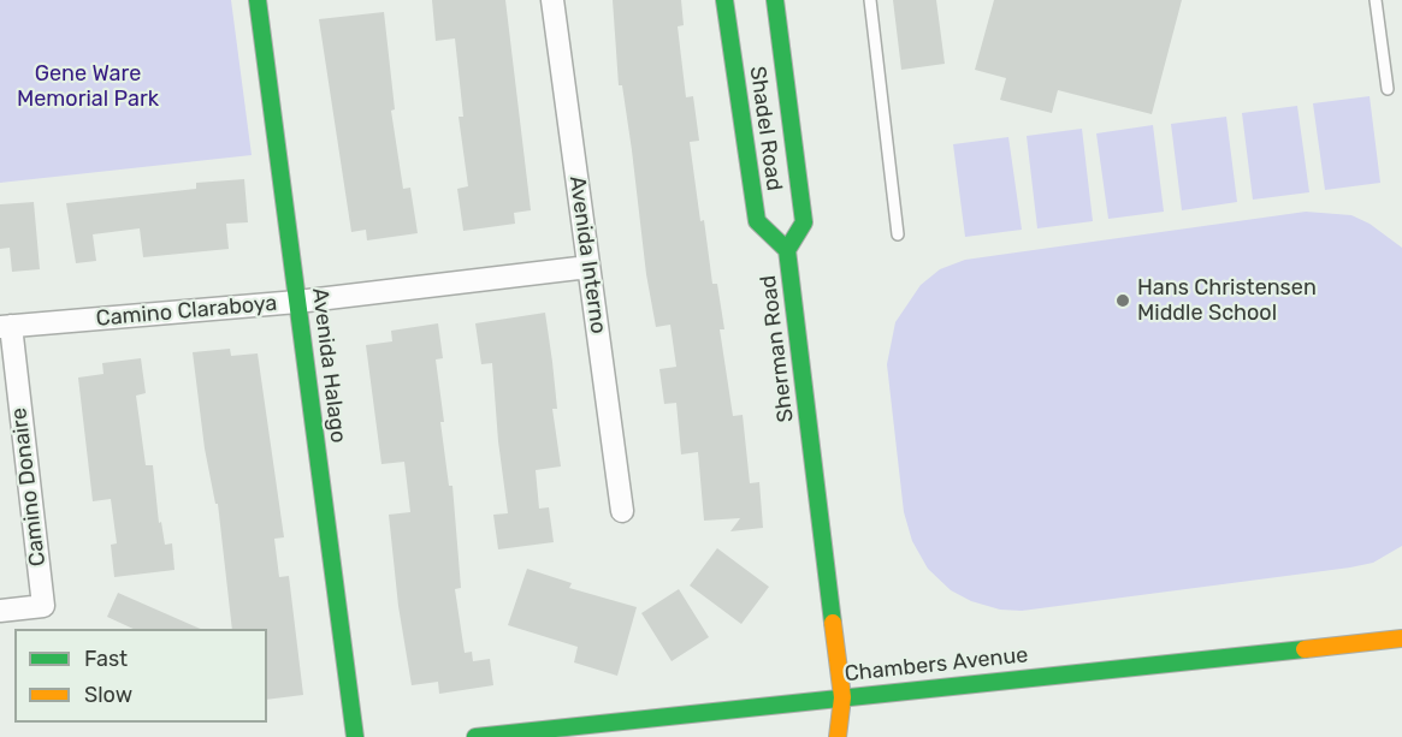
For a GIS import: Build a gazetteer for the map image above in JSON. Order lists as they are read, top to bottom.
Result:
{
  "streets": {
    "street": [
      "Shadel Road",
      "Avenida Interno",
      "Camino Claraboya",
      "Sherman Road",
      "Avenida Halago",
      "Camino Donaire",
      "Chambers Avenue"
    ]
  },
  "crossings": [
    ["Shadel Road", "Sherman Road"],
    ["Avenida Interno", "Camino Claraboya"],
    ["Camino Claraboya", "Avenida Halago"],
    ["Camino Claraboya", "Camino Donaire"],
    ["Sherman Road", "Chambers Avenue"]
  ],
  "parks": ["Gene Ware Memorial Park"],
  "places": ["Hans Christensen Middle School"],
  "legend": ["Fast", "Slow"]
}
